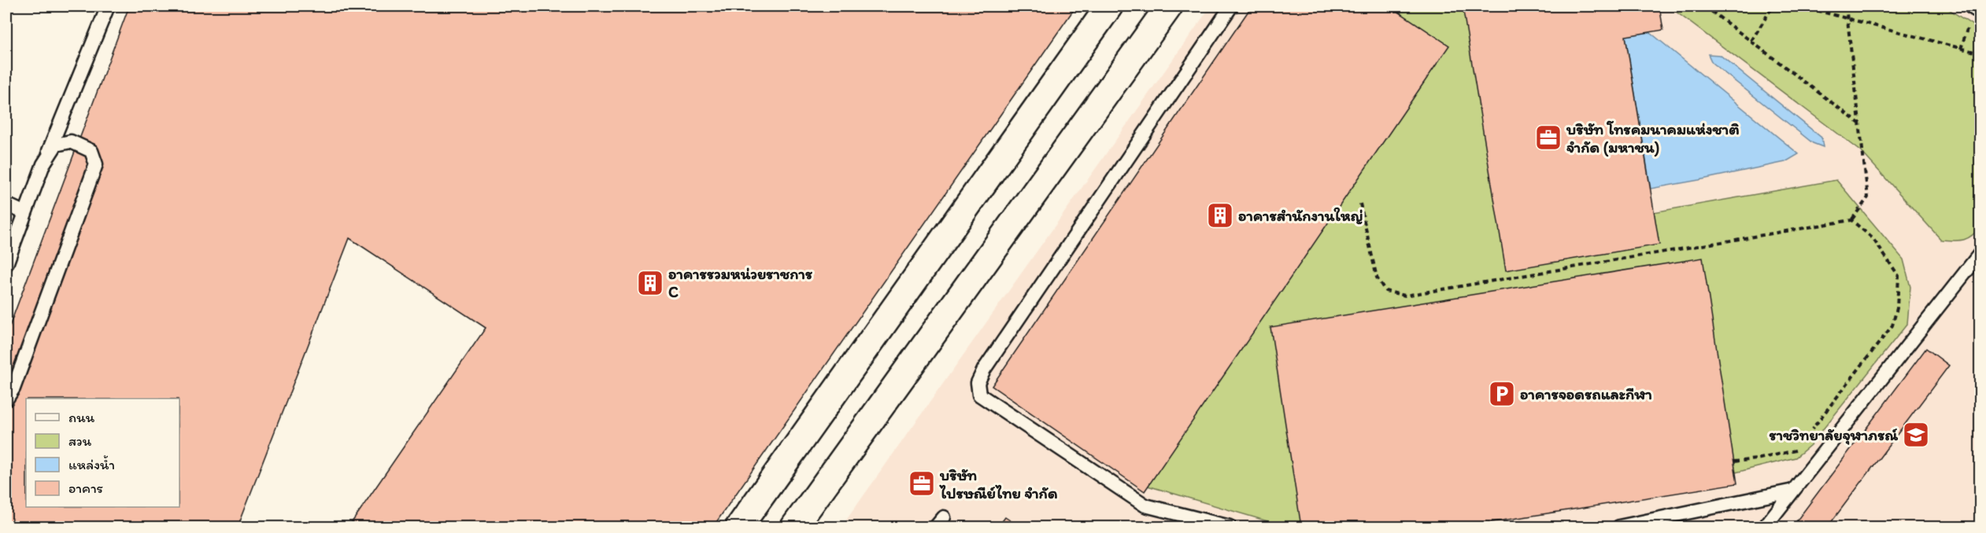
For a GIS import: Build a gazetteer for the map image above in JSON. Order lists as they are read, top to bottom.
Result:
{
  "places": {
    "office": ["บริษัท โทรคมนาคมแห่งชาติ จำกัด (มหาชน)", "บริษัท ไปรษณีย์ไทย จำกัด"],
    "building": ["อาคารสำนักงานใหญ่", "อาคารรวมหน่วยราชการ C"],
    "parking": ["อาคารจอดรถและกีฬา"],
    "school or university": ["ราชวิทยาลัยจุฬาภรณ์"]
  },
  "legend": [
    "ถนน",
    "สวน",
    "แหล่งน้ำ",
    "อาคาร"
  ]
}
